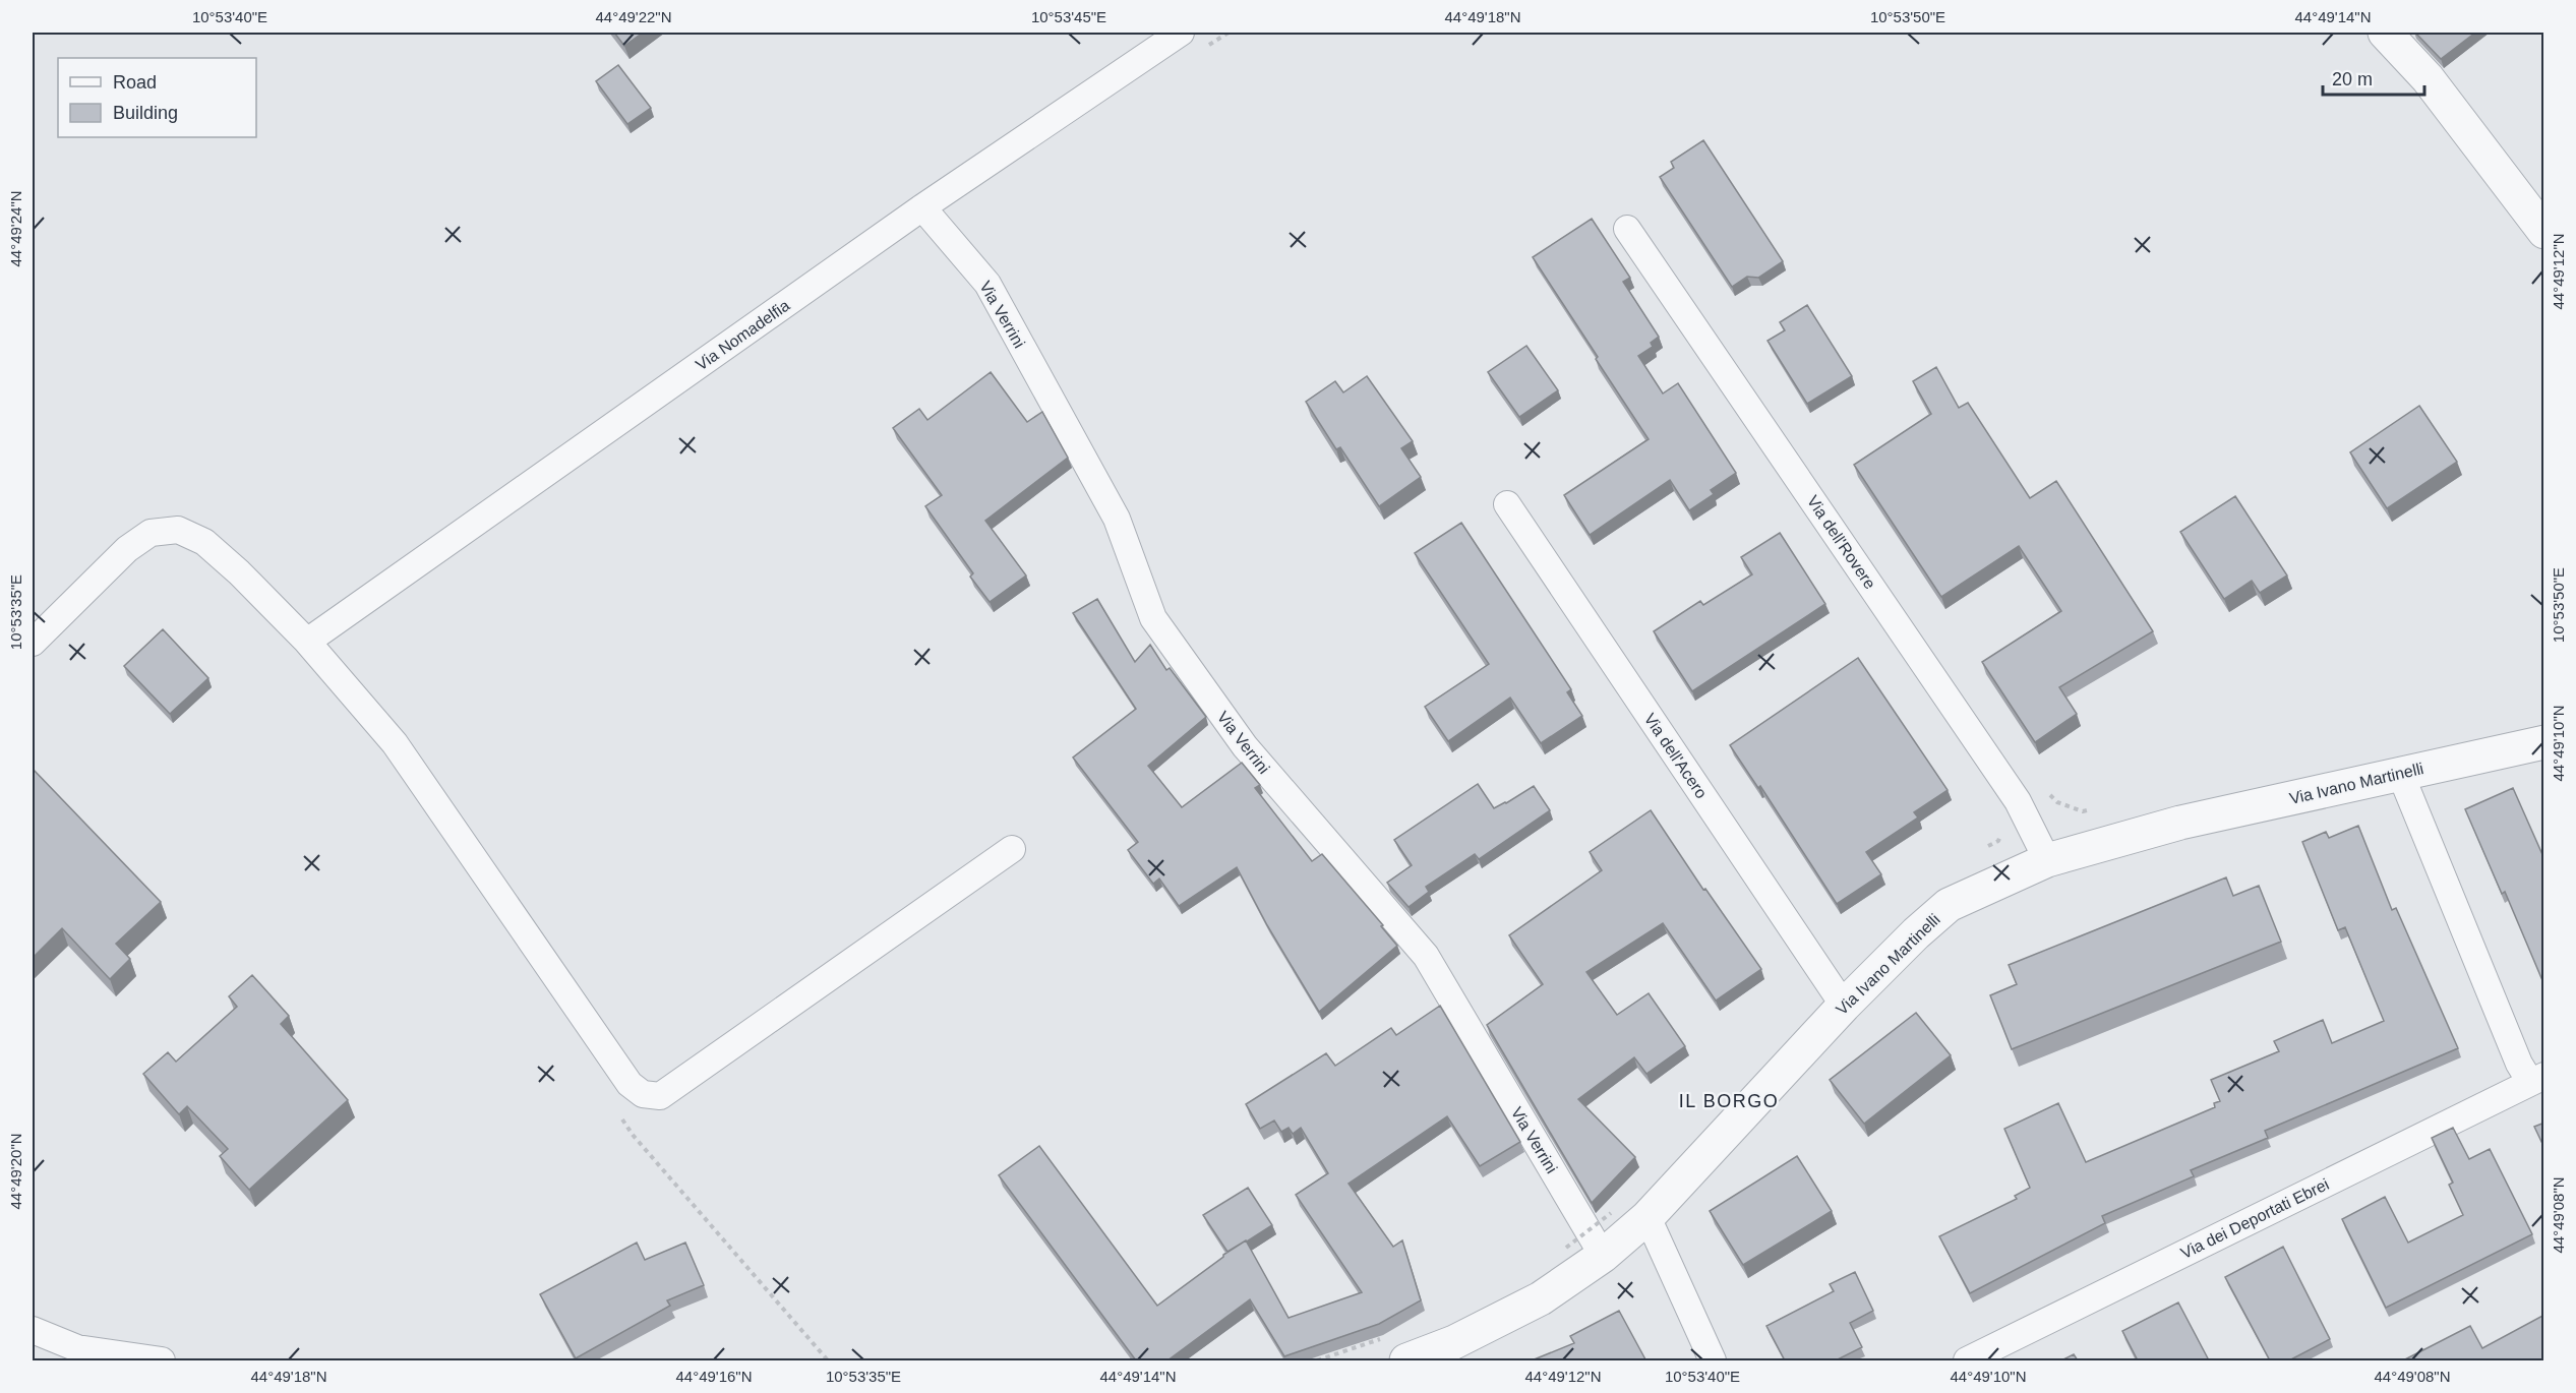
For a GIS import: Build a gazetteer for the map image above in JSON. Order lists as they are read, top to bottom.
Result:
{
  "streets": {
    "street": [
      "Via Verrini",
      "Via Nomadelfia",
      "Via dell'Rovere",
      "Via dell'Acero",
      "Via Ivano Martinelli",
      "Via dei Deportati Ebrei"
    ]
  },
  "crossings": [
    ["Via Verrini", "Via Nomadelfia"],
    ["Via Verrini", "Via Ivano Martinelli"],
    ["Via dell'Rovere", "Via Ivano Martinelli"],
    ["Via dell'Acero", "Via Ivano Martinelli"]
  ],
  "districts": ["IL BORGO"],
  "legend": ["Road", "Building"],
  "scale_bar": "20 m",
  "coordinates": [
    "10°53'40\"E",
    "44°49'22\"N",
    "10°53'45\"E",
    "44°49'18\"N",
    "10°53'50\"E",
    "44°49'14\"N",
    "44°49'24\"N",
    "44°49'12\"N",
    "10°53'35\"E",
    "44°49'10\"N",
    "44°49'20\"N",
    "44°49'08\"N",
    "44°49'16\"N"
  ]
}
